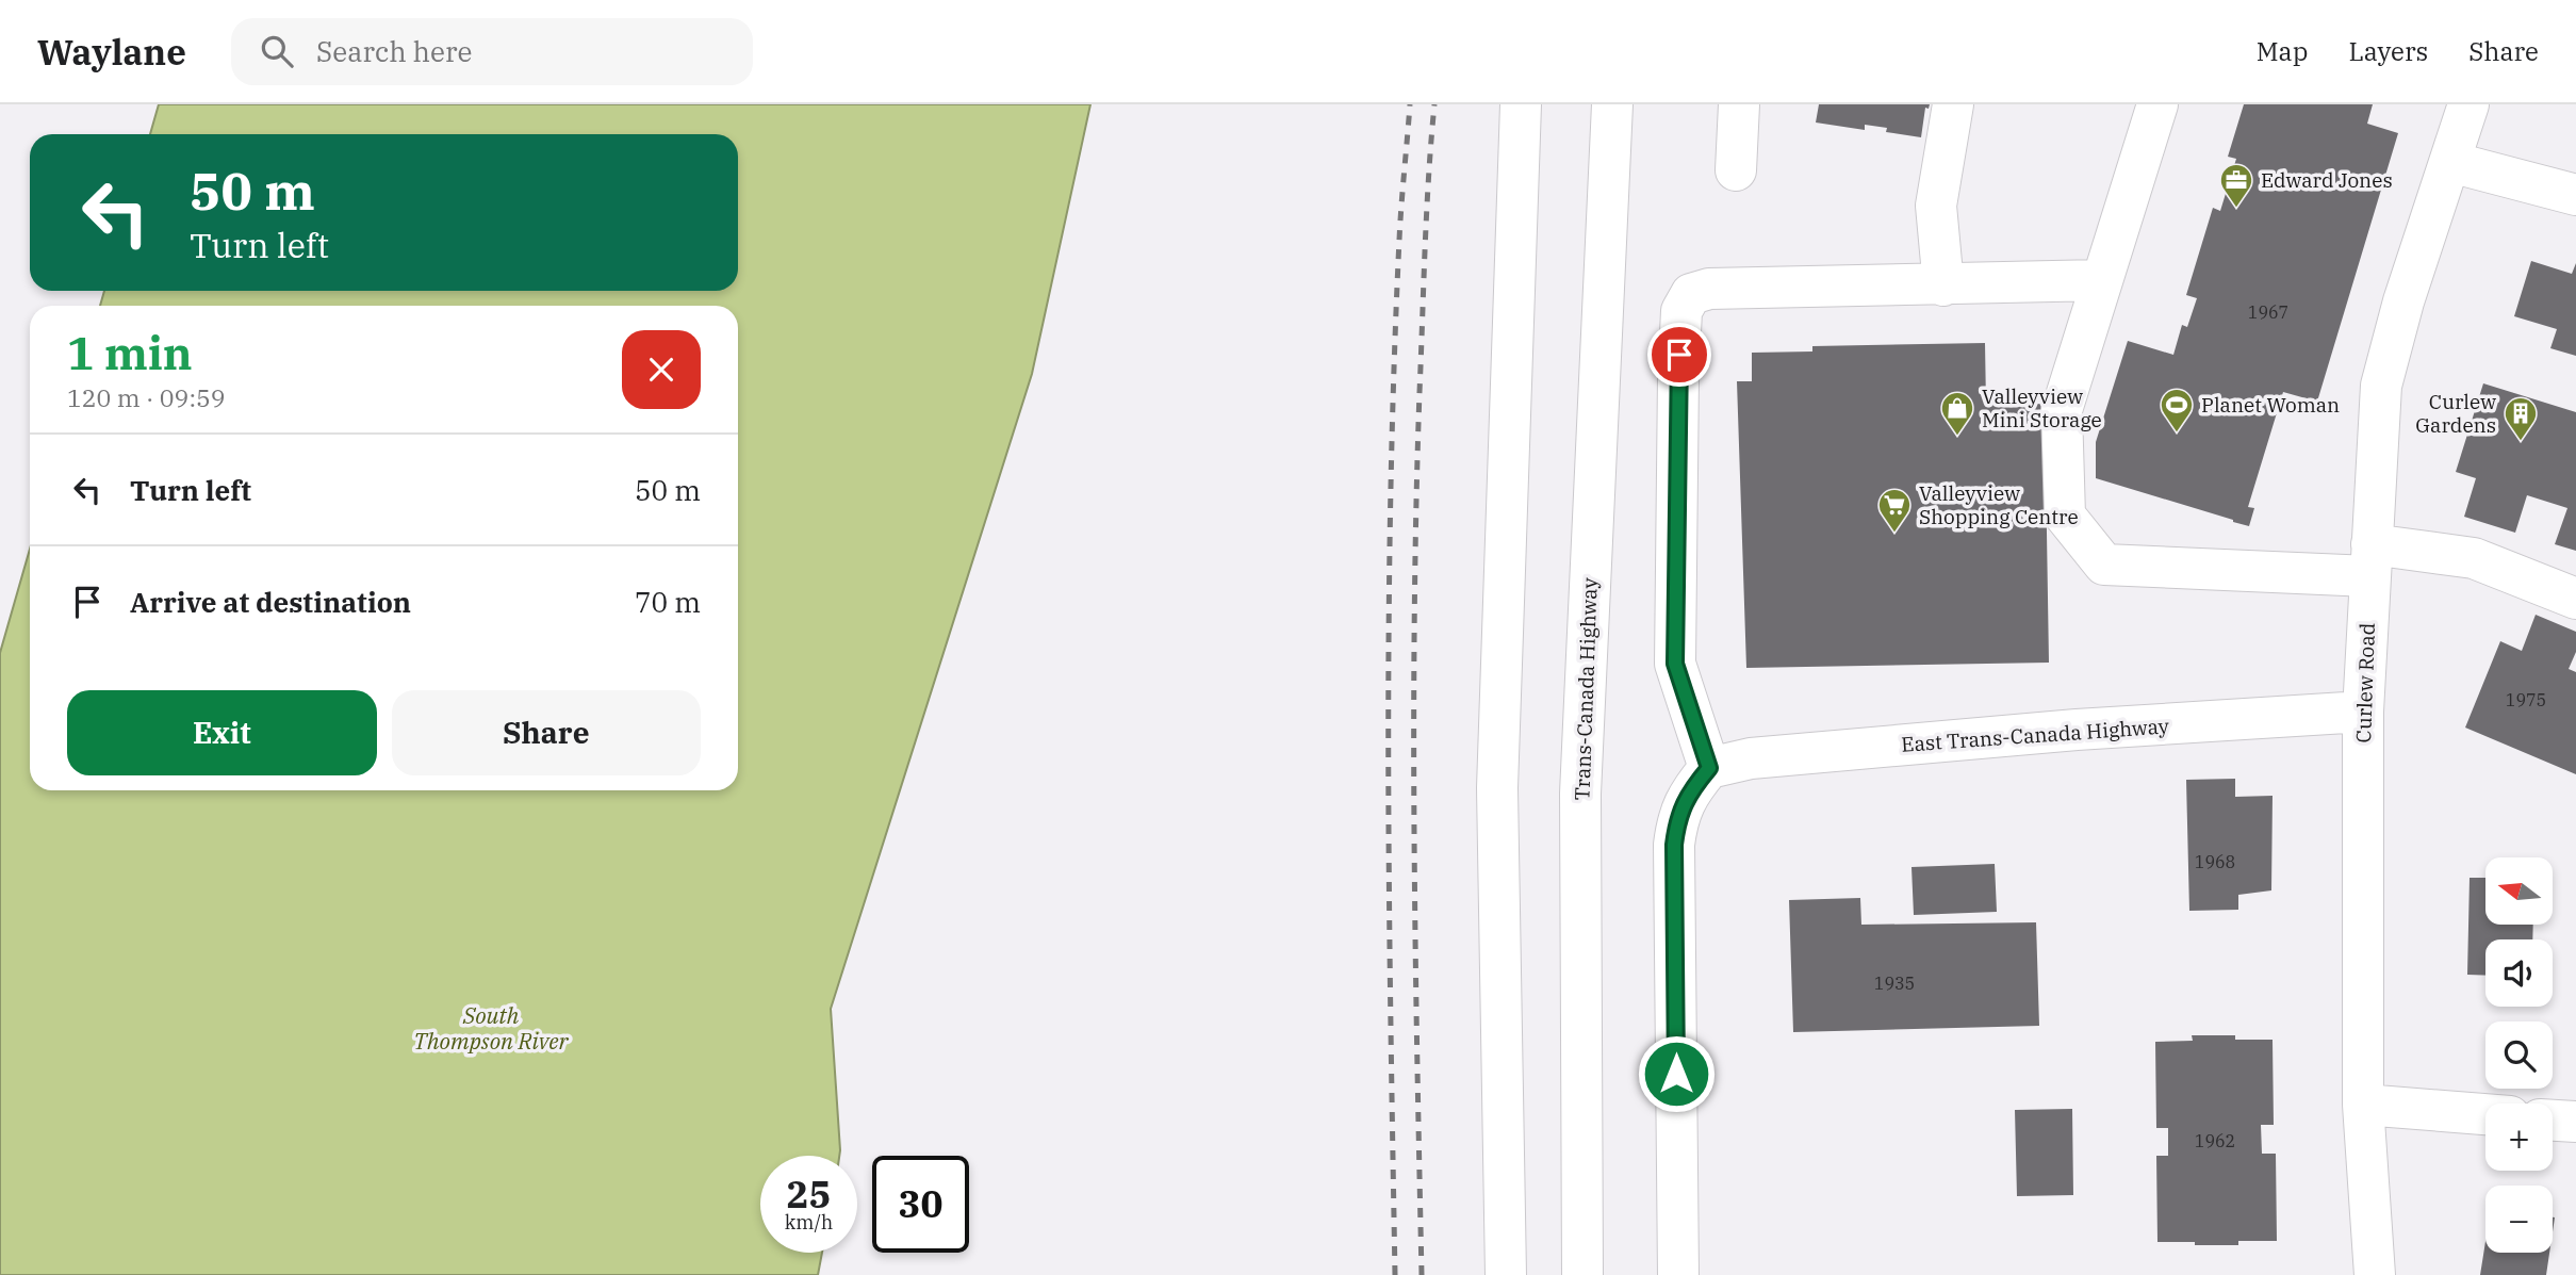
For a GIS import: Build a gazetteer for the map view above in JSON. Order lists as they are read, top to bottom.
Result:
{
  "streets": {
    "main road": ["Curlew Road", "Trans-Canada Highway", "East Trans-Canada Highway"]
  },
  "crossings": [
    ["Curlew Road", "East Trans-Canada Highway"]
  ],
  "water": ["South Thompson River"],
  "places": {
    "office": ["Edward Jones"],
    "sports": ["Planet Woman"],
    "shop": ["Valleyview Mini Storage"],
    "building": ["Curlew Gardens"],
    "supermarket": ["Valleyview Shopping Centre"]
  },
  "house_numbers": [
    "1967",
    "1975",
    "1968",
    "1935",
    "1962"
  ],
  "north": "left",
  "page": {
    "header": "Waylane",
    "search": "Search here",
    "nav": ["Map", "Layers", "Share"],
    "turn": ["50 m", "Turn left"],
    "heading": ["1 min", "120 m · 09:59"],
    "list": [
      {
        "name": "Turn left",
        "value": "50 m"
      },
      {
        "name": "Arrive at destination",
        "value": "70 m"
      }
    ],
    "buttons": ["Exit", "Share"],
    "map_buttons": ["+", "−"],
    "speed": "25 km/h",
    "limit": "30"
  }
}
